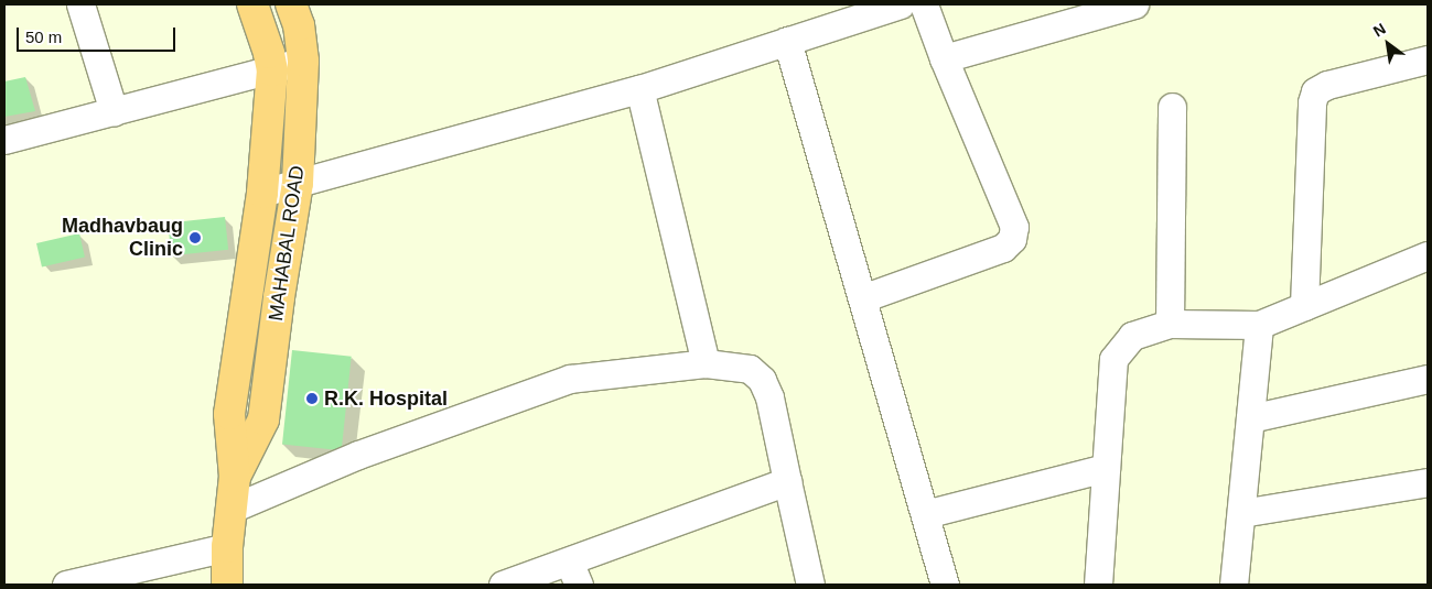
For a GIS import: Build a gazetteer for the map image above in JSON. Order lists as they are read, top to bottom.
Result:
{
  "streets": {
    "main road": ["MAHABAL ROAD"]
  },
  "places": ["Madhavbaug Clinic", "R.K. Hospital"],
  "scale_bar": "50 m",
  "north": "top left"
}
